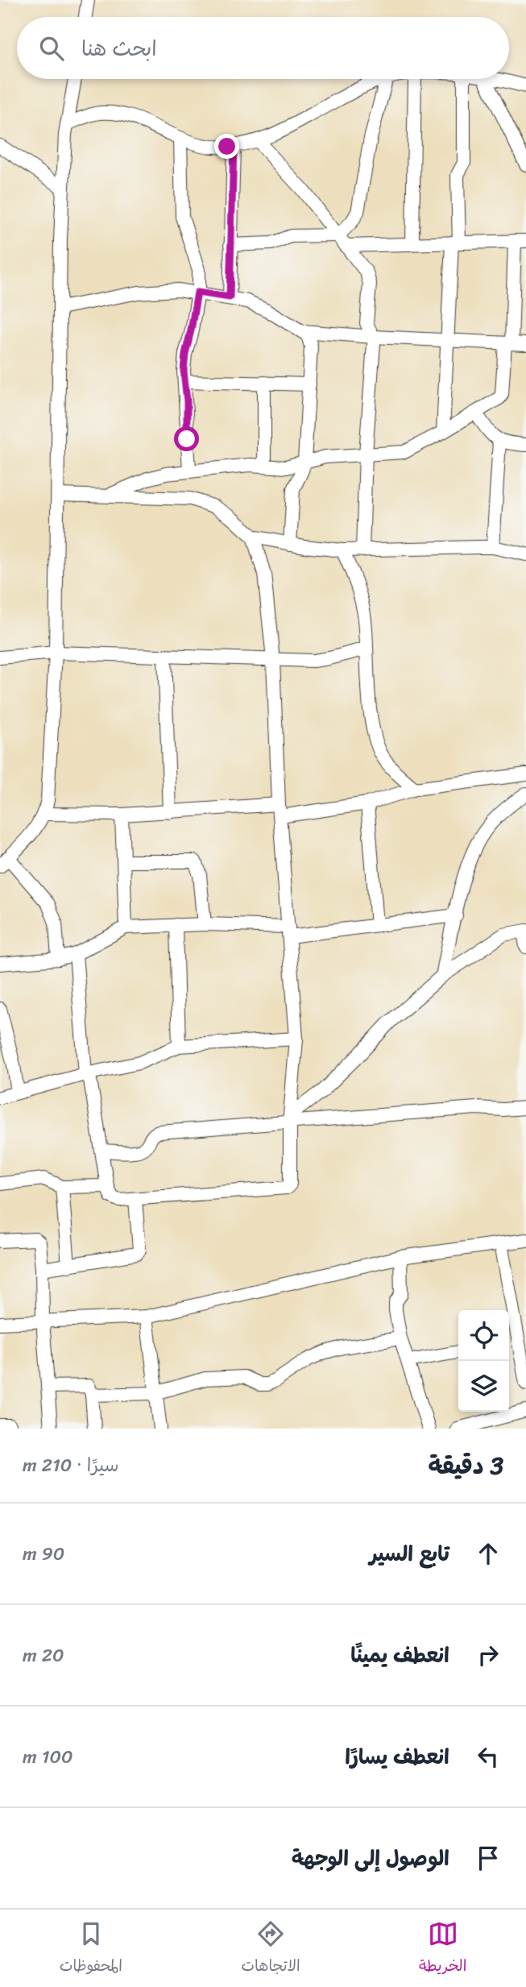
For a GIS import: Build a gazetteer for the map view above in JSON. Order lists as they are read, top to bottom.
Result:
{
  "page": {
    "search": "ابحث هنا",
    "heading": ["3 دقيقة", "سيرًا · 210 m"],
    "list": [
      ["تابع السير", "90 m"],
      ["انعطف يمينًا", "20 m"],
      ["انعطف يسارًا", "100 m"],
      "الوصول إلى الوجهة"
    ],
    "nav": ["الخريطة", "الاتجاهات", "المحفوظات"]
  }
}
